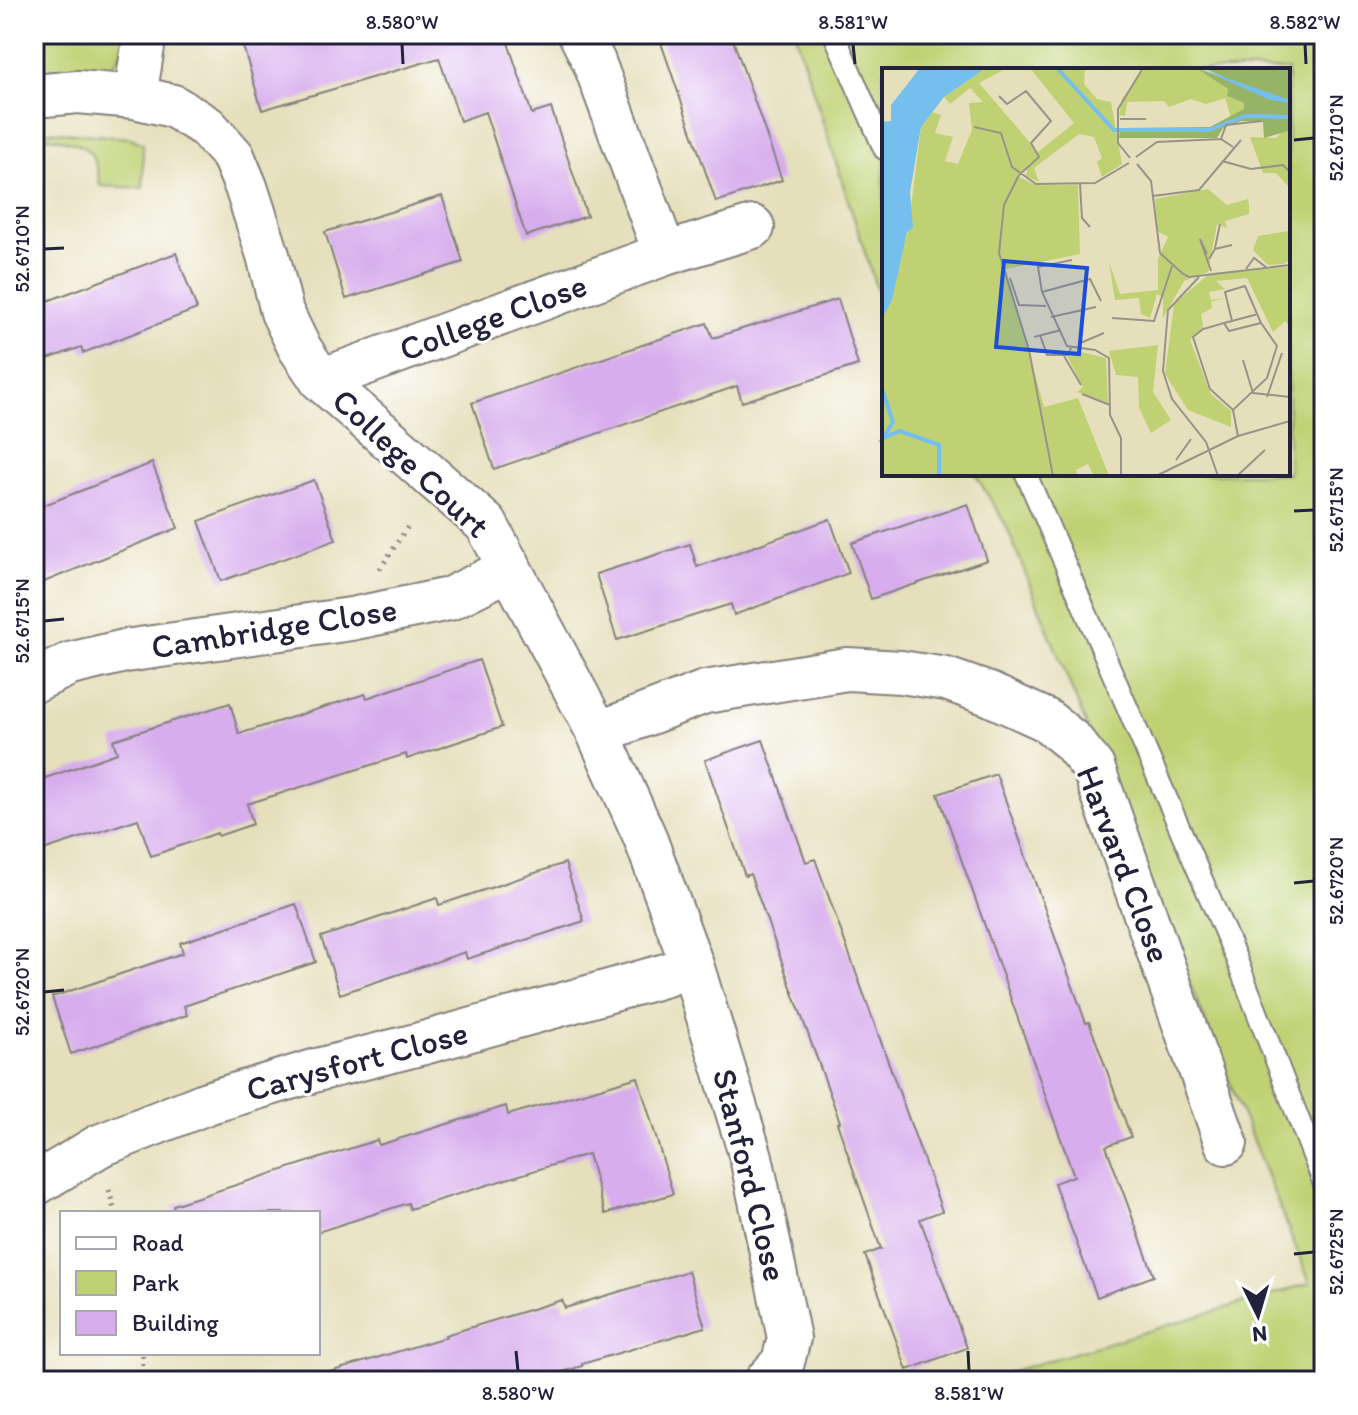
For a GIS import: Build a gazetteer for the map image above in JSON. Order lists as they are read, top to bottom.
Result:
{
  "streets": {
    "street": [
      "College Close",
      "College Court",
      "Cambridge Close",
      "Harvard Close",
      "Carysfort Close",
      "Stanford Close"
    ]
  },
  "crossings": [
    ["College Close", "College Court"],
    ["College Court", "Cambridge Close"],
    ["College Court", "Harvard Close"],
    ["College Court", "Carysfort Close"],
    ["College Court", "Stanford Close"],
    ["Carysfort Close", "Stanford Close"]
  ],
  "legend": ["Road", "Park", "Building"],
  "north": "bottom",
  "coordinates": [
    "8.580°W",
    "8.581°W",
    "8.582°W",
    "52.6710°N",
    "52.6715°N",
    "52.6720°N",
    "52.6725°N"
  ]
}
